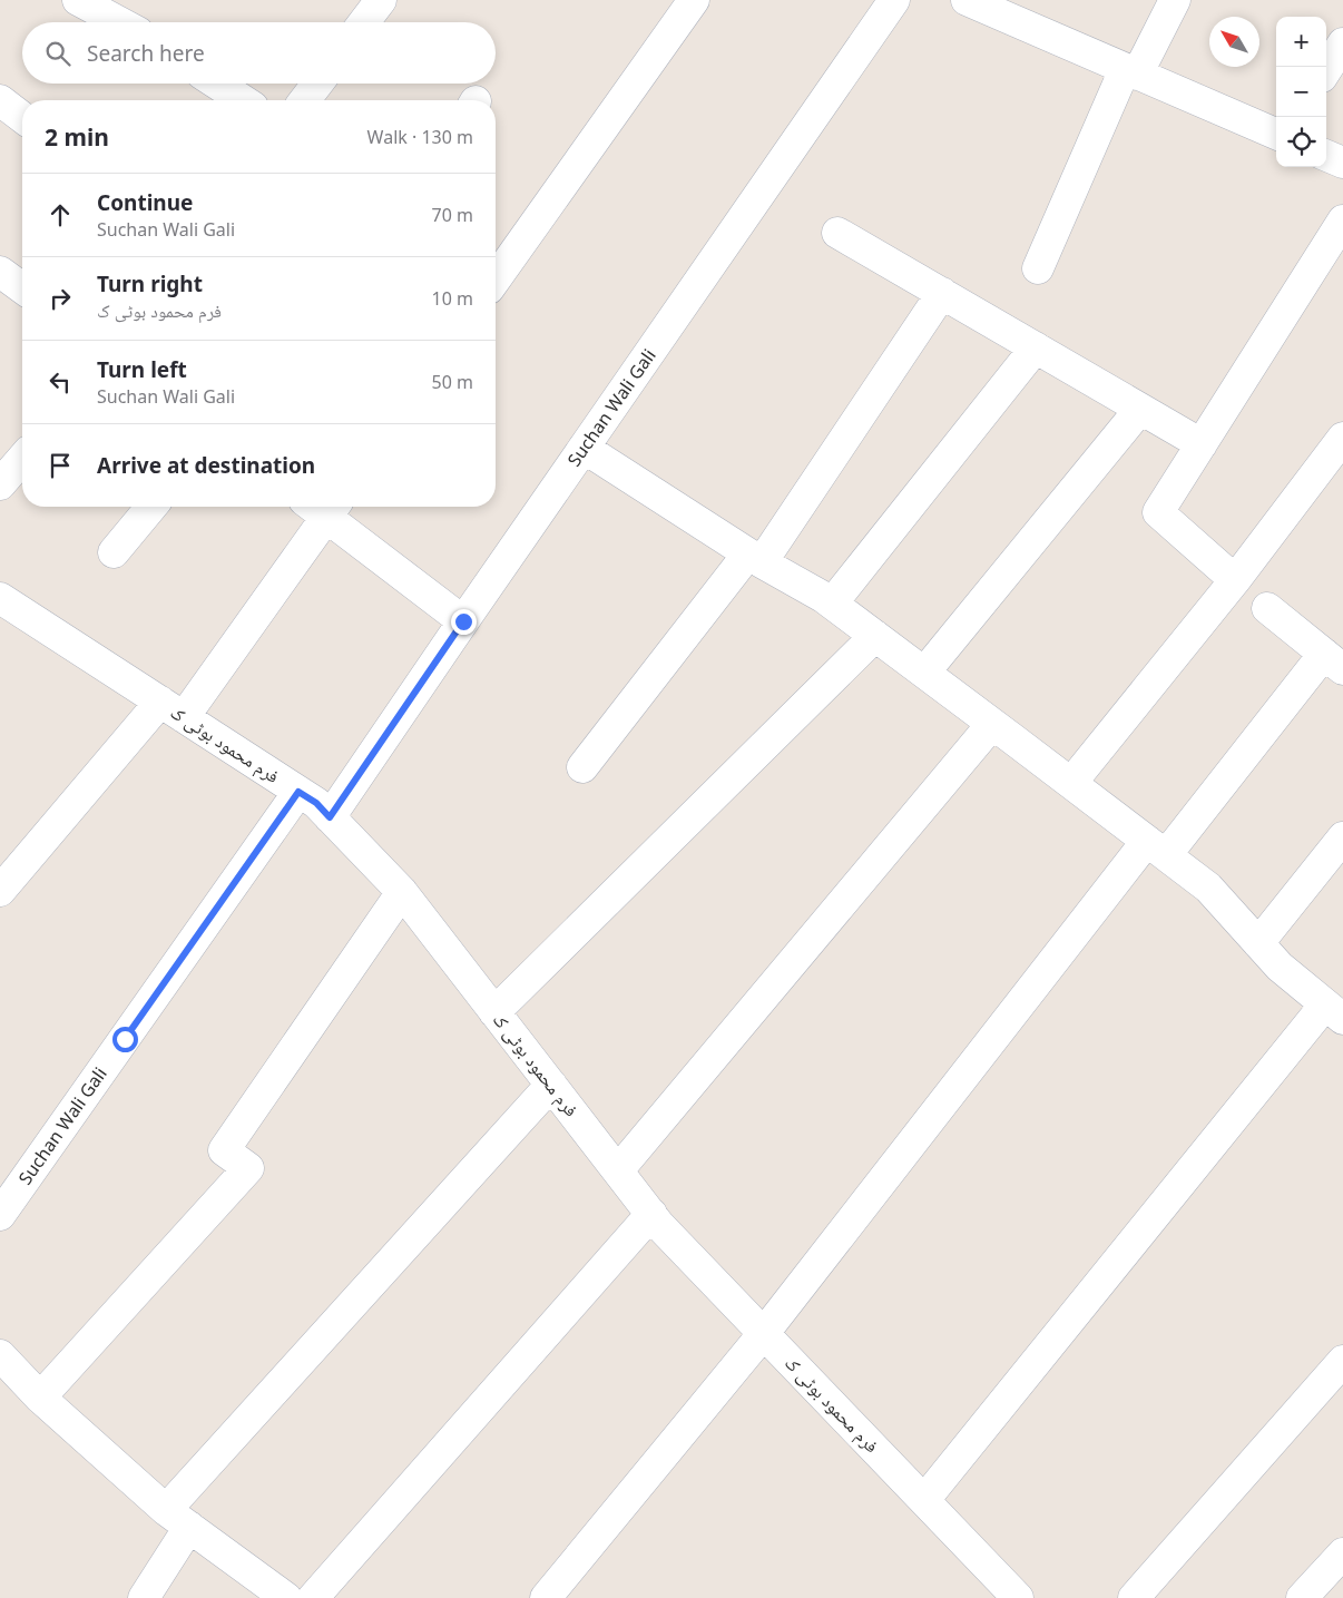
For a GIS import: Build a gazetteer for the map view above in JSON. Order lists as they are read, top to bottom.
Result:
{
  "streets": {
    "street": ["Suchan Wali Gali", "فرم محمود بوٹی ک"]
  },
  "crossings": [
    ["Suchan Wali Gali", "فرم محمود بوٹی ک"]
  ],
  "north": "top left",
  "page": {
    "map_buttons": ["+", "−"],
    "search": "Search here",
    "heading": ["2 min", "Walk · 130 m"],
    "list": [
      ["Continue", "Suchan Wali Gali", "70 m"],
      ["Turn right", "فرم محمود بوٹی ک", "10 m"],
      ["Turn left", "Suchan Wali Gali", "50 m"],
      "Arrive at destination"
    ]
  }
}
